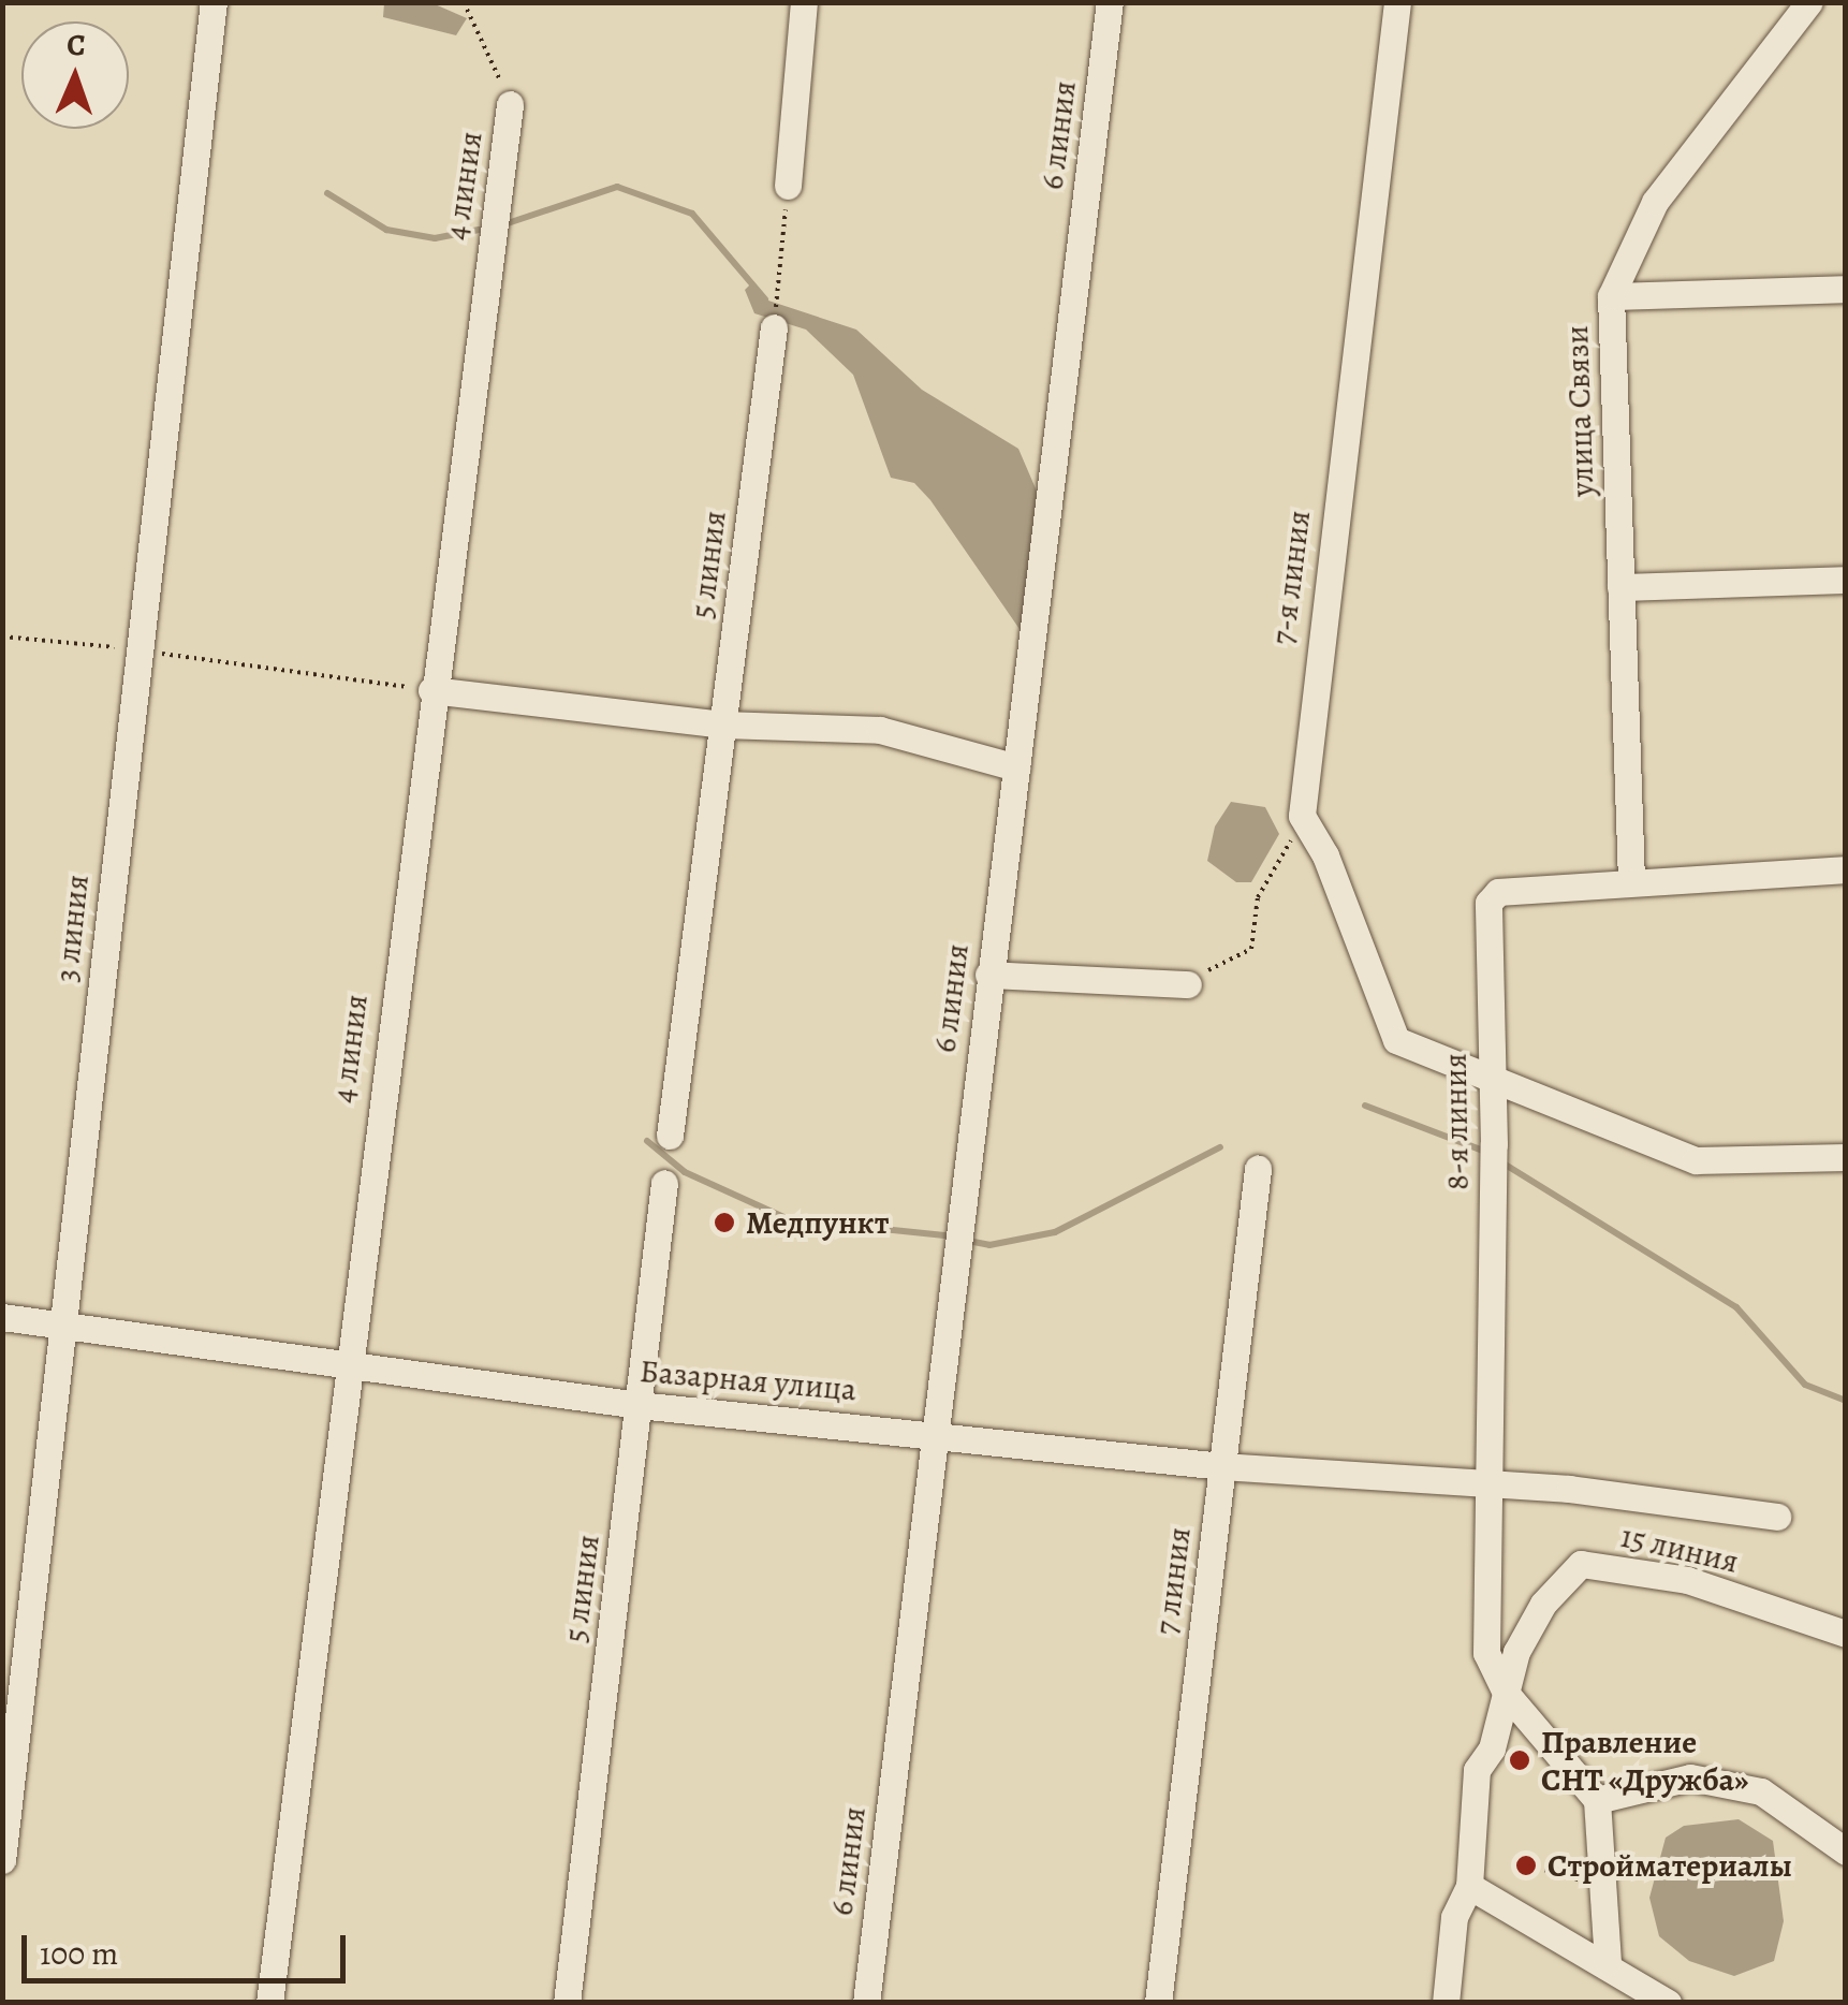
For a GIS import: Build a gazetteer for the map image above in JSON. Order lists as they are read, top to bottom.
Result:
{
  "streets": {
    "street": [
      "6 линия",
      "4 линия",
      "улица Связи",
      "5 линия",
      "7-я линия",
      "3 линия",
      "8-я линия",
      "Базарная улица",
      "15 линия",
      "7 линия"
    ]
  },
  "crossings": [
    ["6 линия", "Базарная улица"],
    ["4 линия", "Базарная улица"],
    ["улица Связи", "8-я линия"],
    ["5 линия", "Базарная улица"],
    ["3 линия", "Базарная улица"],
    ["8-я линия", "Базарная улица"],
    ["8-я линия", "15 линия"],
    ["Базарная улица", "7 линия"]
  ],
  "places": ["Медпункт", "Правление СНТ «Дружба»", "Стройматериалы"],
  "scale_bar": "100 m",
  "north": "top"
}
